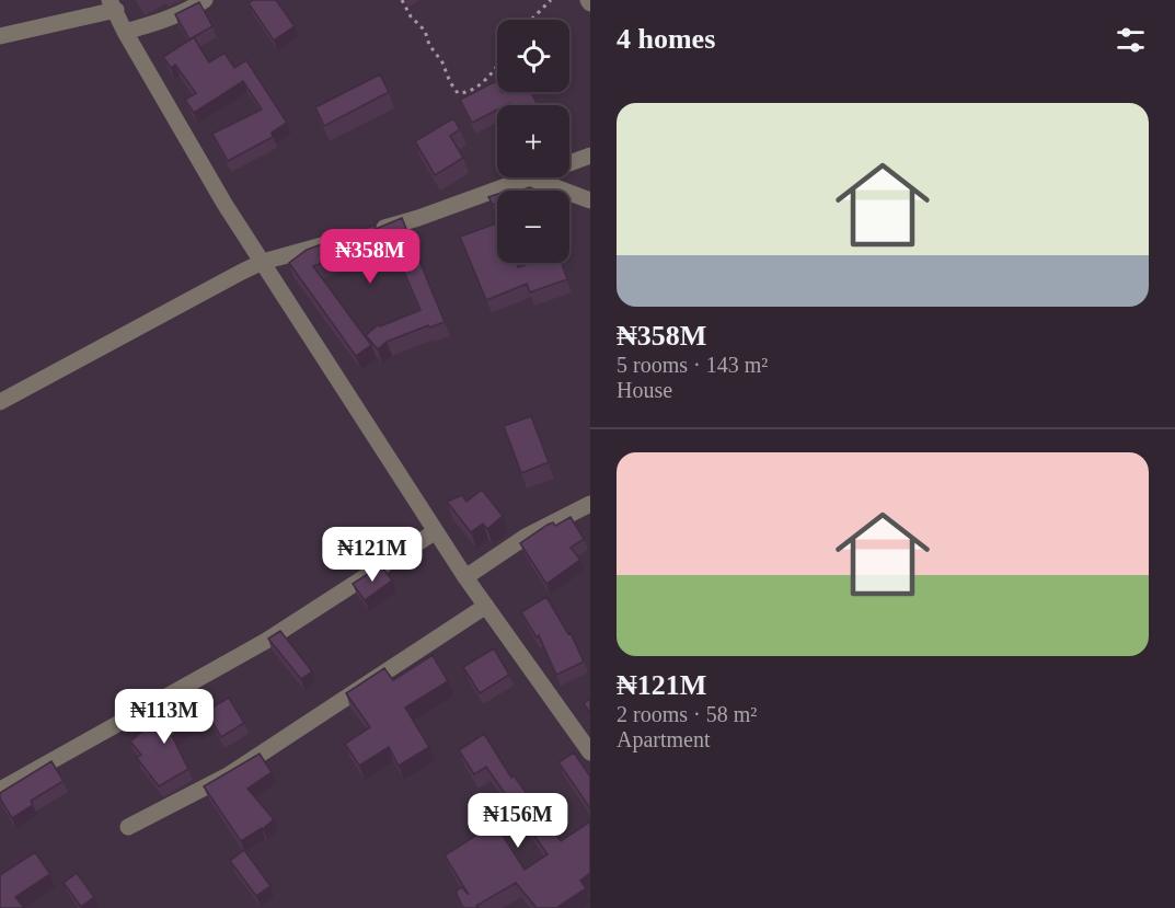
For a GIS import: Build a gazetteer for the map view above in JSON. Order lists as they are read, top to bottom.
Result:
{
  "page": {
    "heading": "4 homes",
    "map_buttons": ["+", "−"],
    "list": [
      {
        "name": "₦358M",
        "note": "5 rooms · 143 m² · House"
      },
      {
        "name": "₦121M",
        "note": "2 rooms · 58 m² · Apartment"
      }
    ],
    "price": [
      "₦358M",
      "₦121M",
      "₦113M",
      "₦156M"
    ]
  }
}
